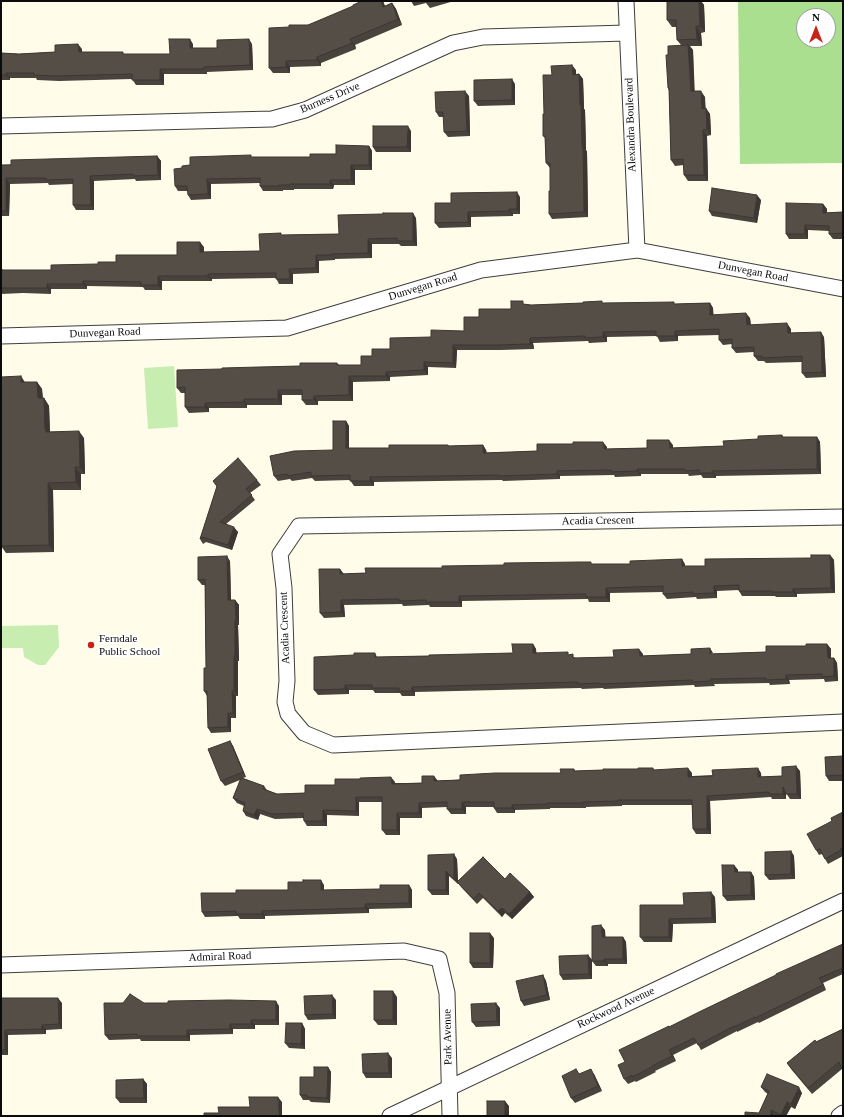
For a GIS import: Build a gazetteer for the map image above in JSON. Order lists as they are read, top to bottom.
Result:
{
  "streets": {
    "street": [
      "Burness Drive",
      "Alexandra Boulevard",
      "Dunvegan Road",
      "Acadia Crescent",
      "Admiral Road",
      "Rockwood Avenue",
      "Park Avenue"
    ]
  },
  "crossings": [
    ["Burness Drive", "Alexandra Boulevard"],
    ["Alexandra Boulevard", "Dunvegan Road"],
    ["Admiral Road", "Park Avenue"],
    ["Rockwood Avenue", "Park Avenue"]
  ],
  "places": ["Ferndale Public School"],
  "north": "top"
}
